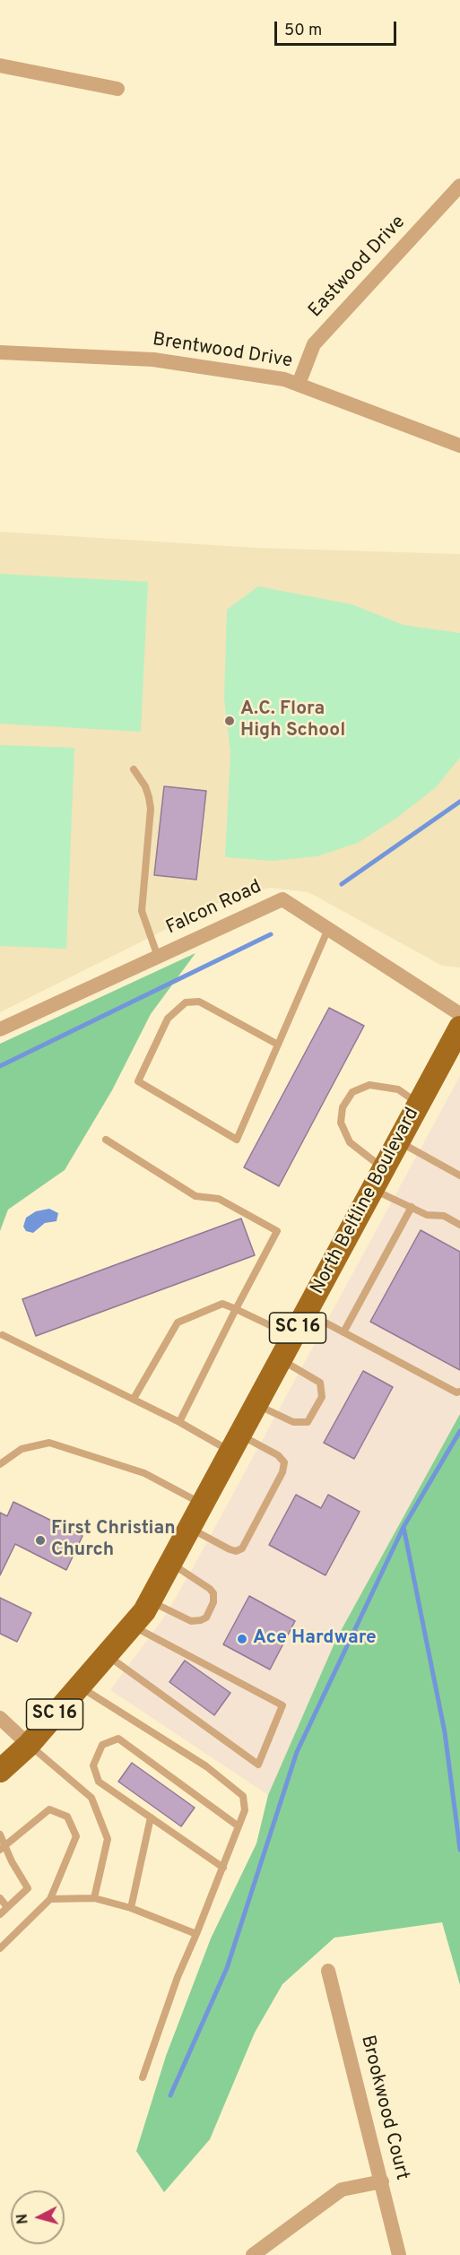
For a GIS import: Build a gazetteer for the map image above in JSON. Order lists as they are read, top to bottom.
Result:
{
  "streets": {
    "main road": ["North Beltline Boulevard", "SC 16"],
    "street": [
      "Eastwood Drive",
      "Brentwood Drive",
      "Falcon Road",
      "Brookwood Court"
    ]
  },
  "crossings": [
    ["Eastwood Drive", "Brentwood Drive"]
  ],
  "places": ["A.C. Flora High School", "First Christian Church", "Ace Hardware"],
  "scale_bar": "50 m",
  "north": "left"
}
